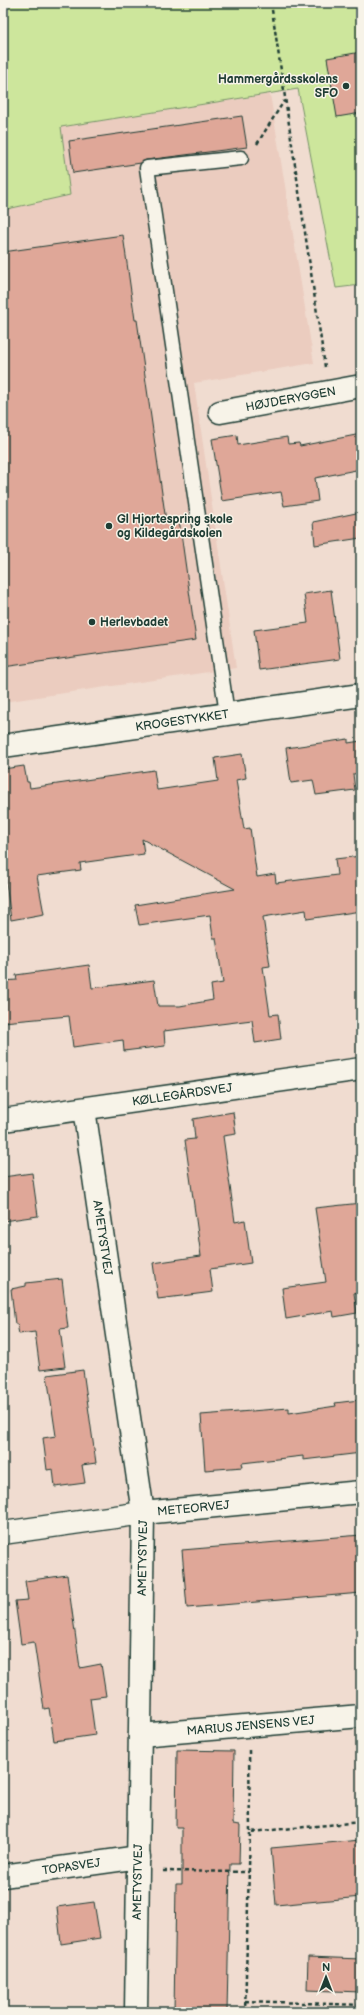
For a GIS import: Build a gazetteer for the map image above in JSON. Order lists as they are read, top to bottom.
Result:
{
  "streets": {
    "street": [
      "HØJDERYGGEN",
      "KROGESTYKKET",
      "KØLLEGÅRDSVEJ",
      "AMETYSTVEJ",
      "METEORVEJ",
      "MARIUS JENSENS VEJ",
      "TOPASVEJ"
    ]
  },
  "crossings": [
    ["KØLLEGÅRDSVEJ", "AMETYSTVEJ"],
    ["AMETYSTVEJ", "METEORVEJ"],
    ["AMETYSTVEJ", "MARIUS JENSENS VEJ"],
    ["AMETYSTVEJ", "TOPASVEJ"]
  ],
  "places": ["Hammergårdsskolens SFO", "Gl Hjortespring skole og Kildegårdskolen", "Herlevbadet"],
  "north": "top"
}
